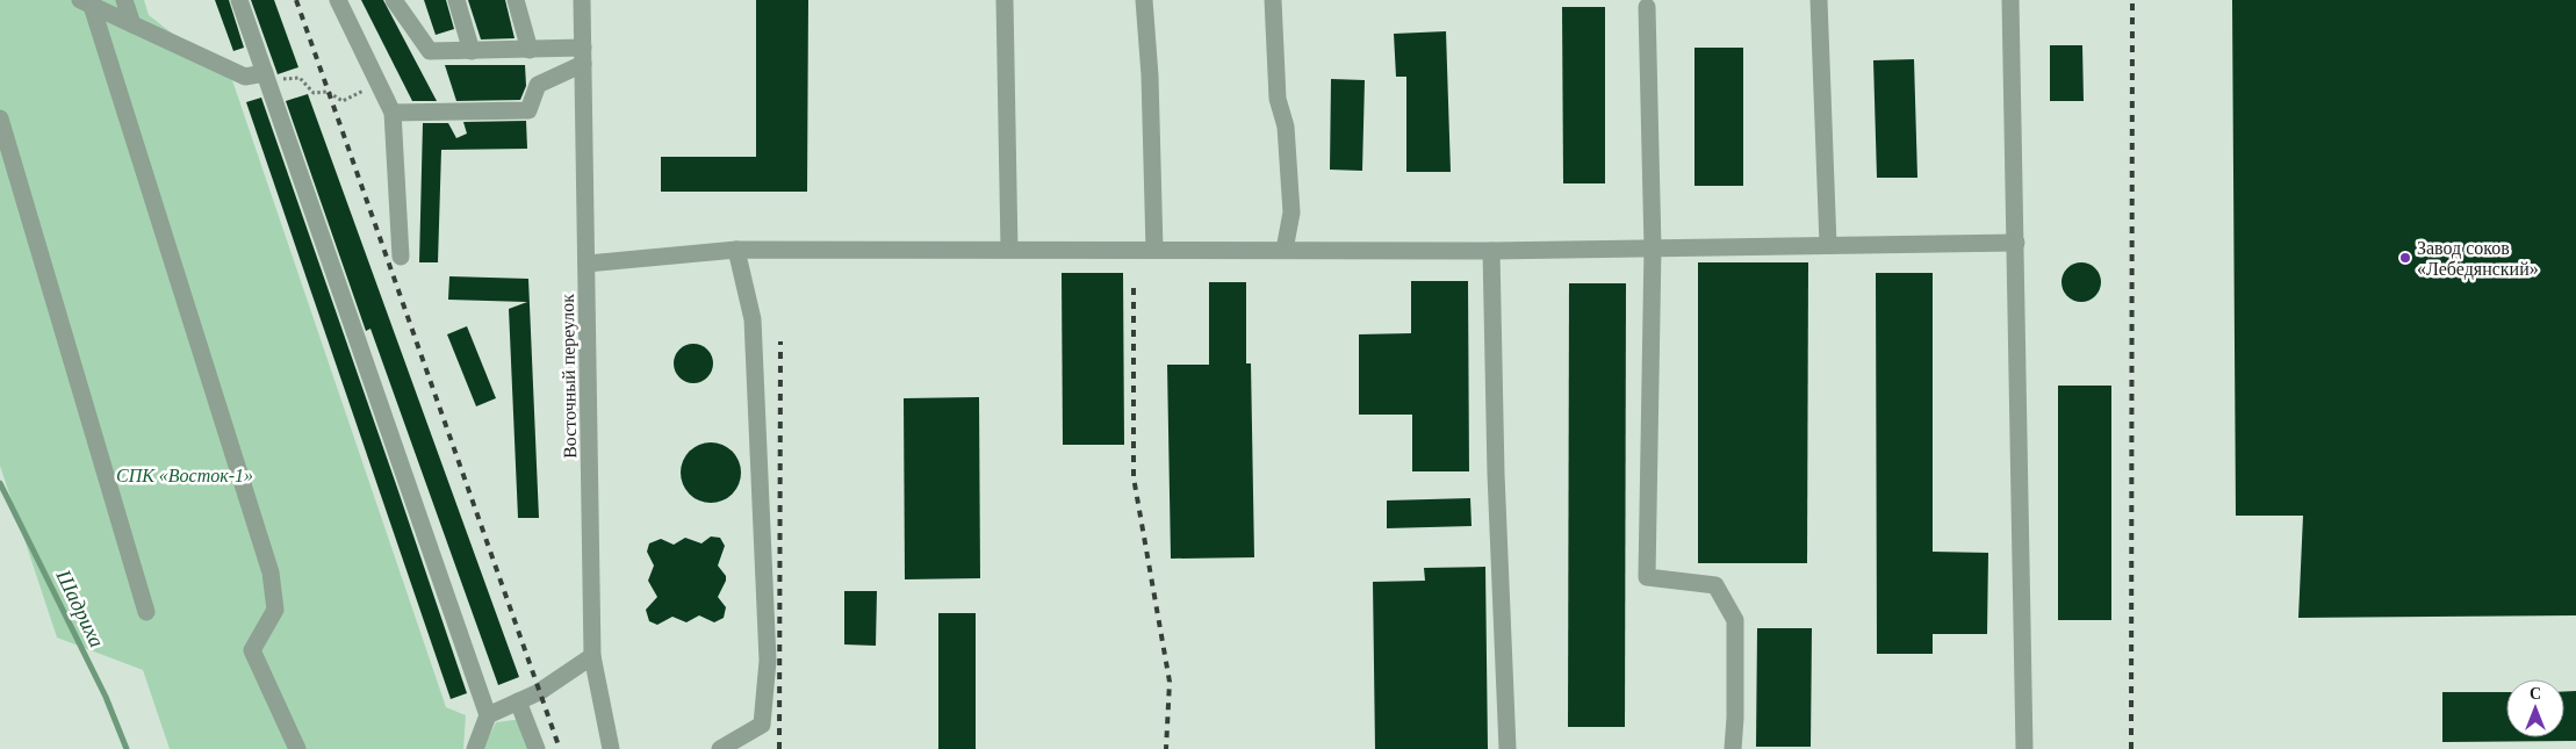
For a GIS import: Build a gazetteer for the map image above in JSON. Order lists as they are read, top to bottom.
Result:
{
  "streets": {
    "street": ["Восточный переулок"]
  },
  "water": ["Шадриха"],
  "parks": ["СПК «Восток-1»"],
  "places": ["Завод соков «Лебедянский»"],
  "north": "top"
}
